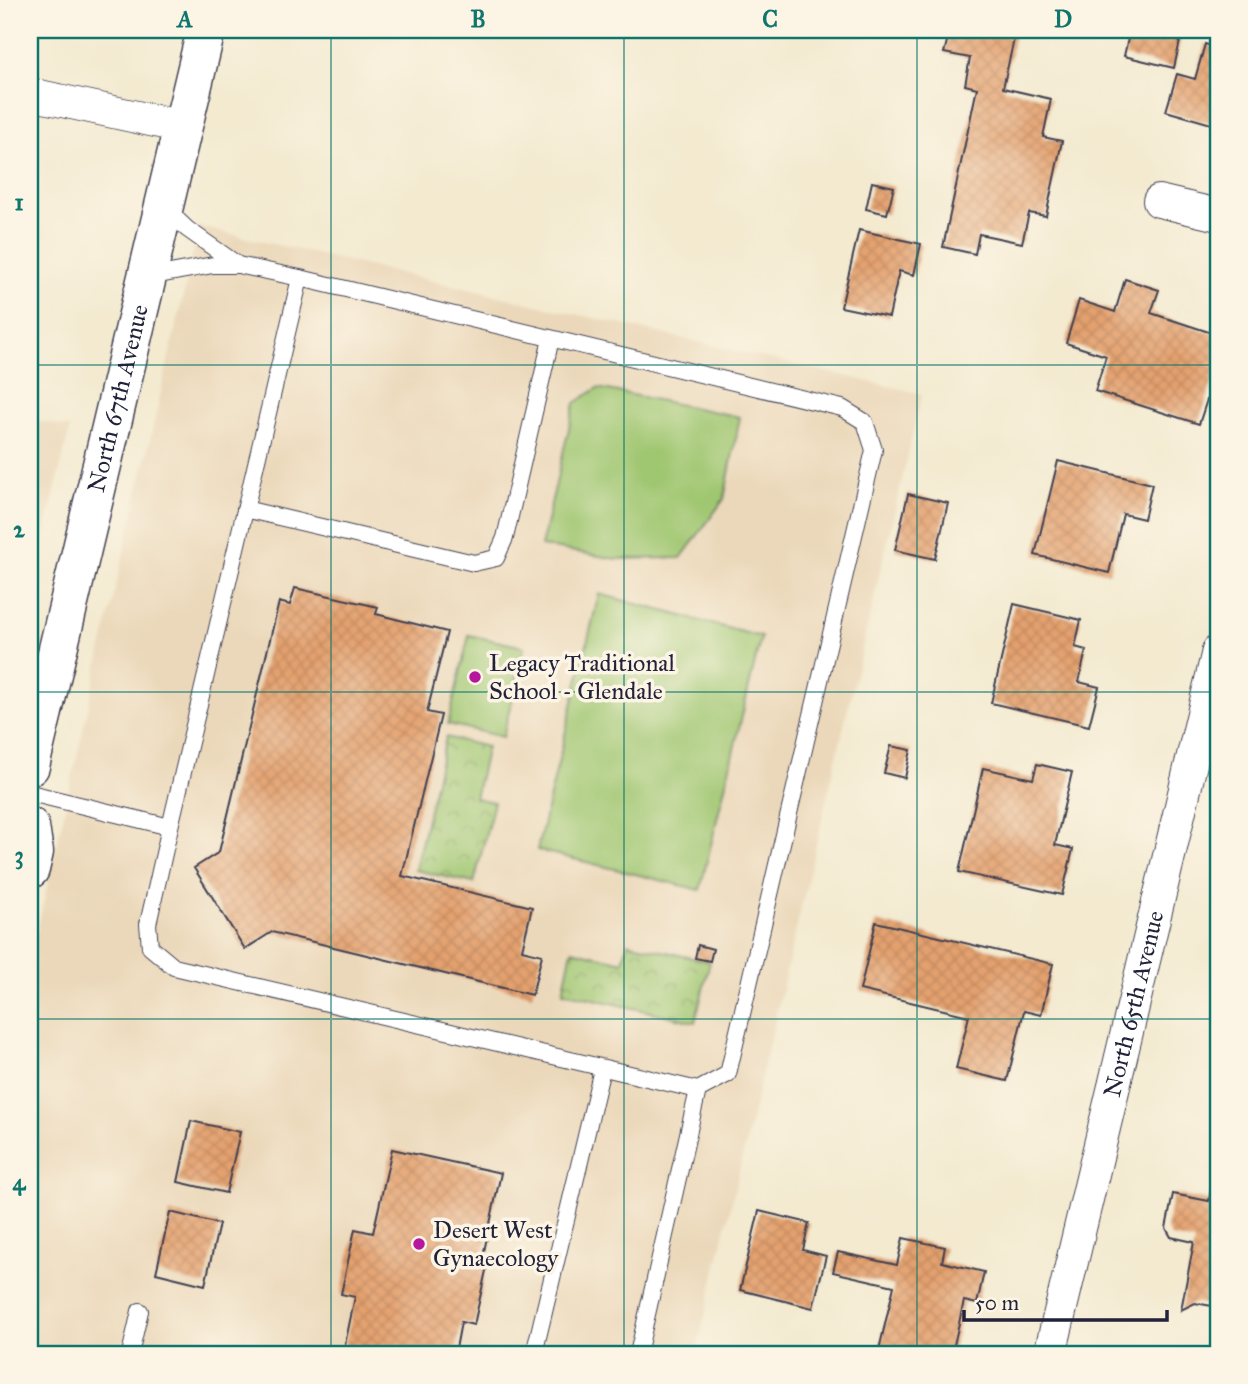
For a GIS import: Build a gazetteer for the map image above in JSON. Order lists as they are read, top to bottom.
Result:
{
  "streets": {
    "main road": ["North 67th Avenue"],
    "street": ["North 65th Avenue"]
  },
  "places": ["Legacy Traditional School - Glendale", "Desert West Gynaecology"],
  "scale_bar": "50 m",
  "grid": {
    "columns": [
      "A",
      "B",
      "C",
      "D"
    ],
    "rows": [
      "1",
      "2",
      "3",
      "4"
    ]
  }
}
